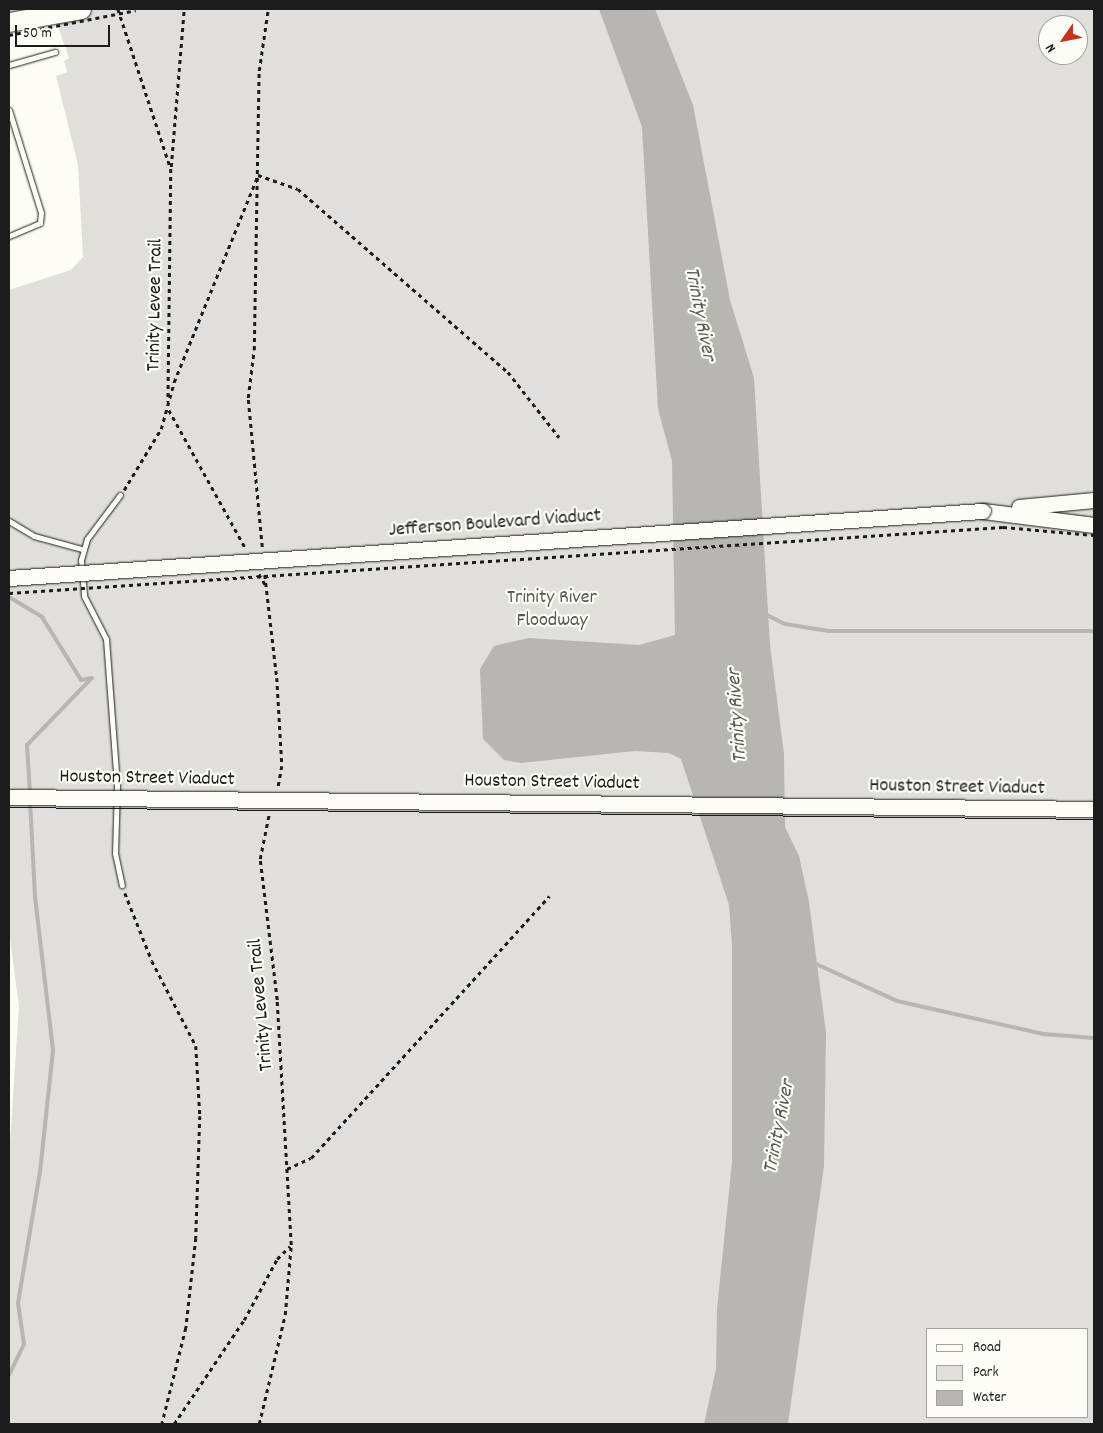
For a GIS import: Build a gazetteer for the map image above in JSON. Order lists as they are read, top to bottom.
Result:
{
  "streets": {
    "main road": ["Jefferson Boulevard Viaduct", "Houston Street Viaduct"],
    "path": ["Trinity Levee Trail"]
  },
  "water": ["Trinity River"],
  "parks": ["Trinity River Floodway"],
  "legend": ["Road", "Park", "Water"],
  "scale_bar": "50 m",
  "north": "bottom left"
}
